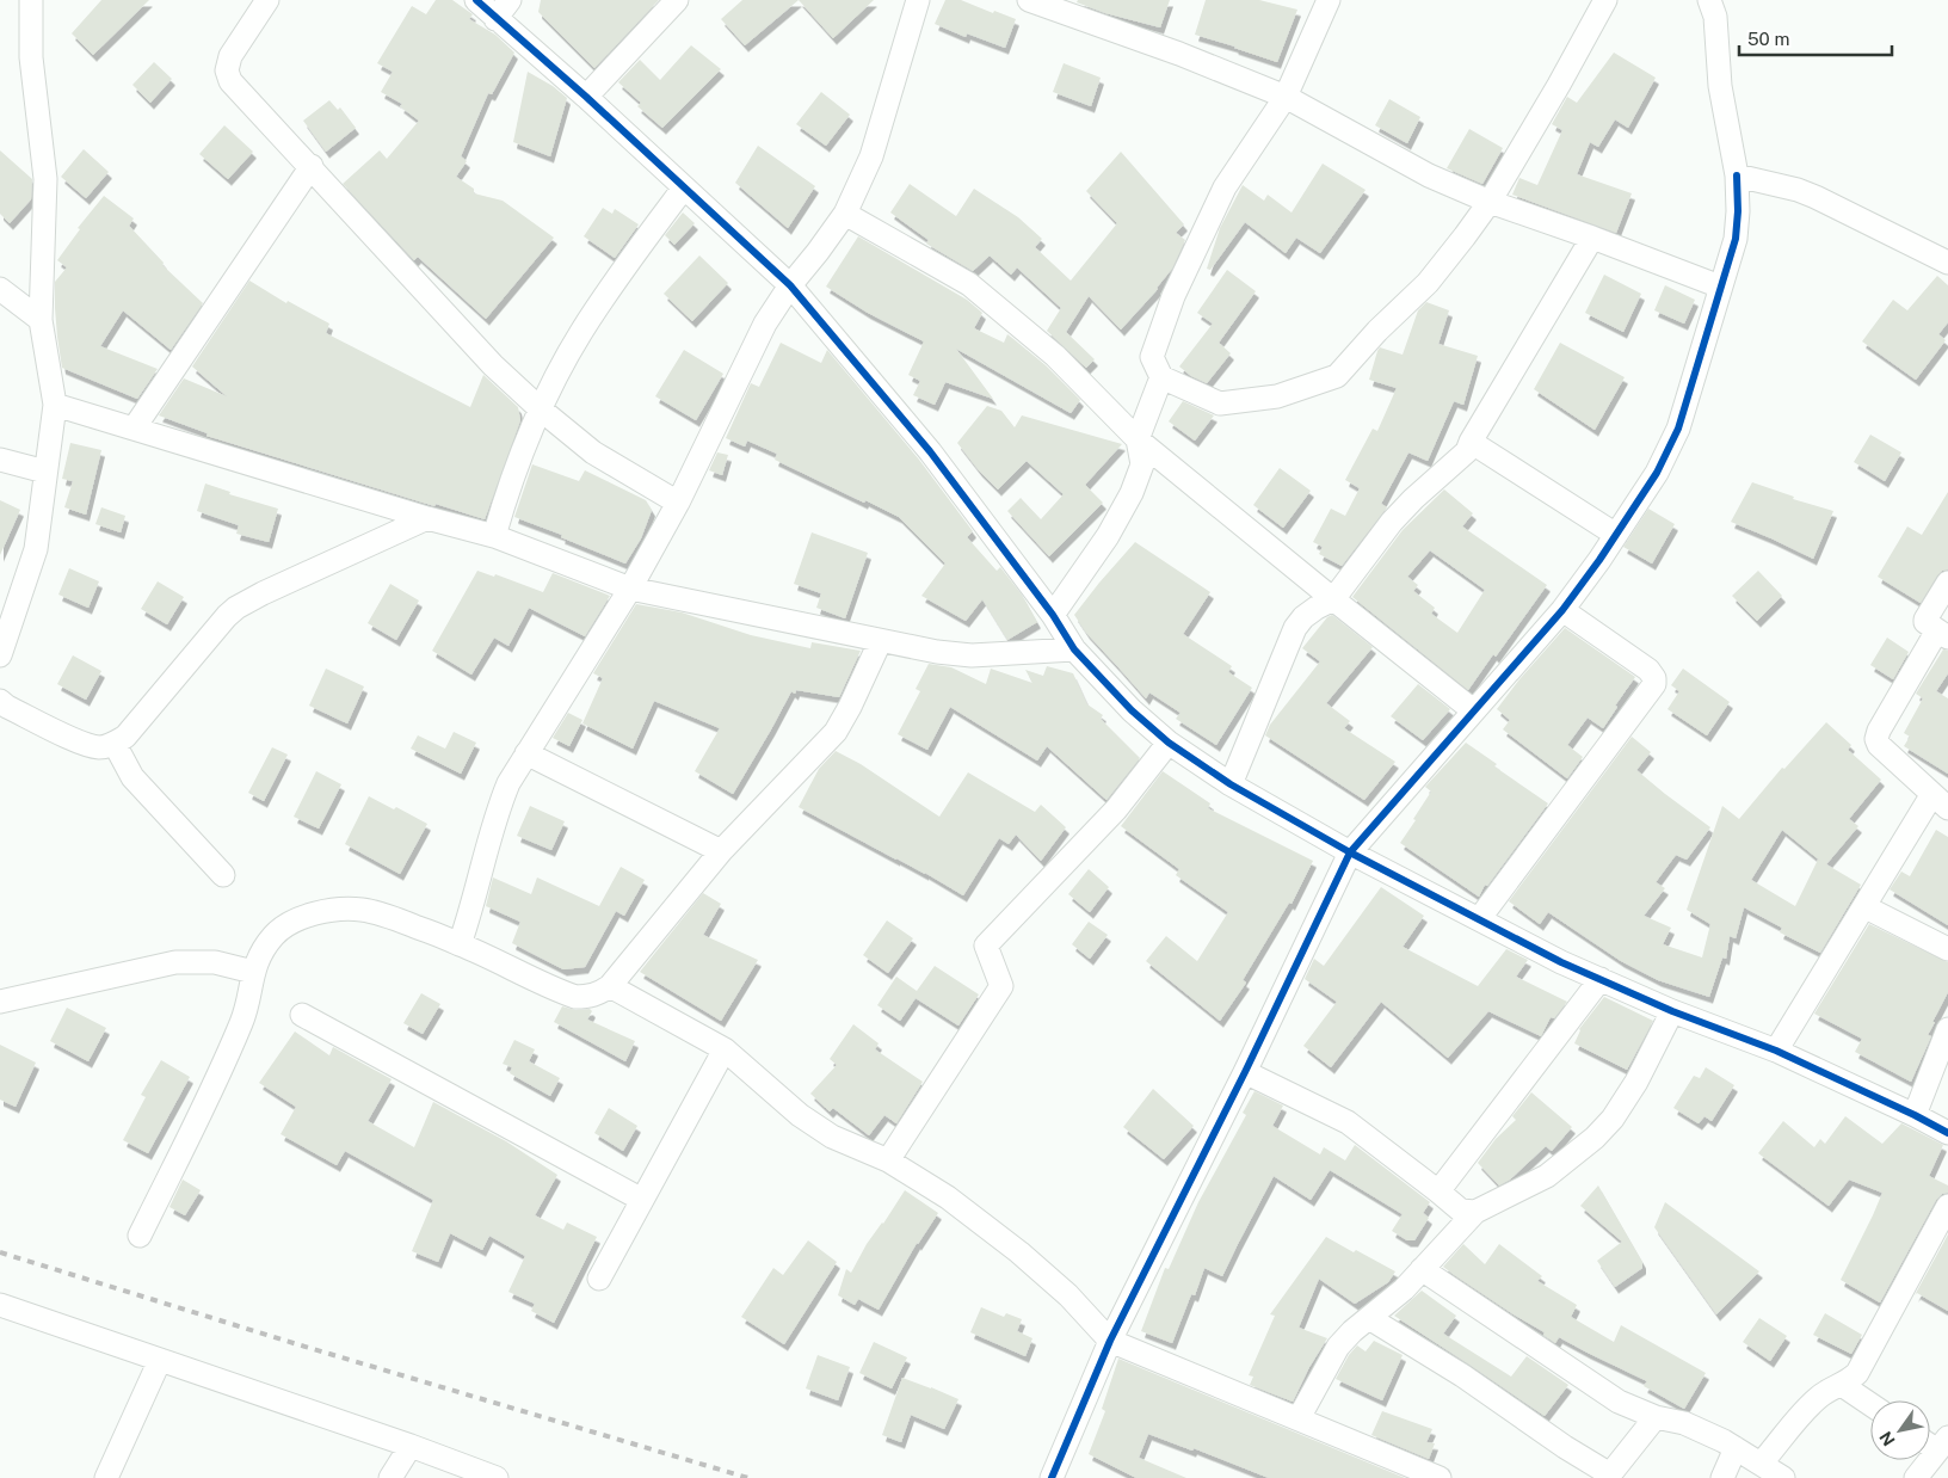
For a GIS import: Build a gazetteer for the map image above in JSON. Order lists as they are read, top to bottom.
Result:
{
  "scale_bar": "50 m",
  "north": "bottom left"
}
